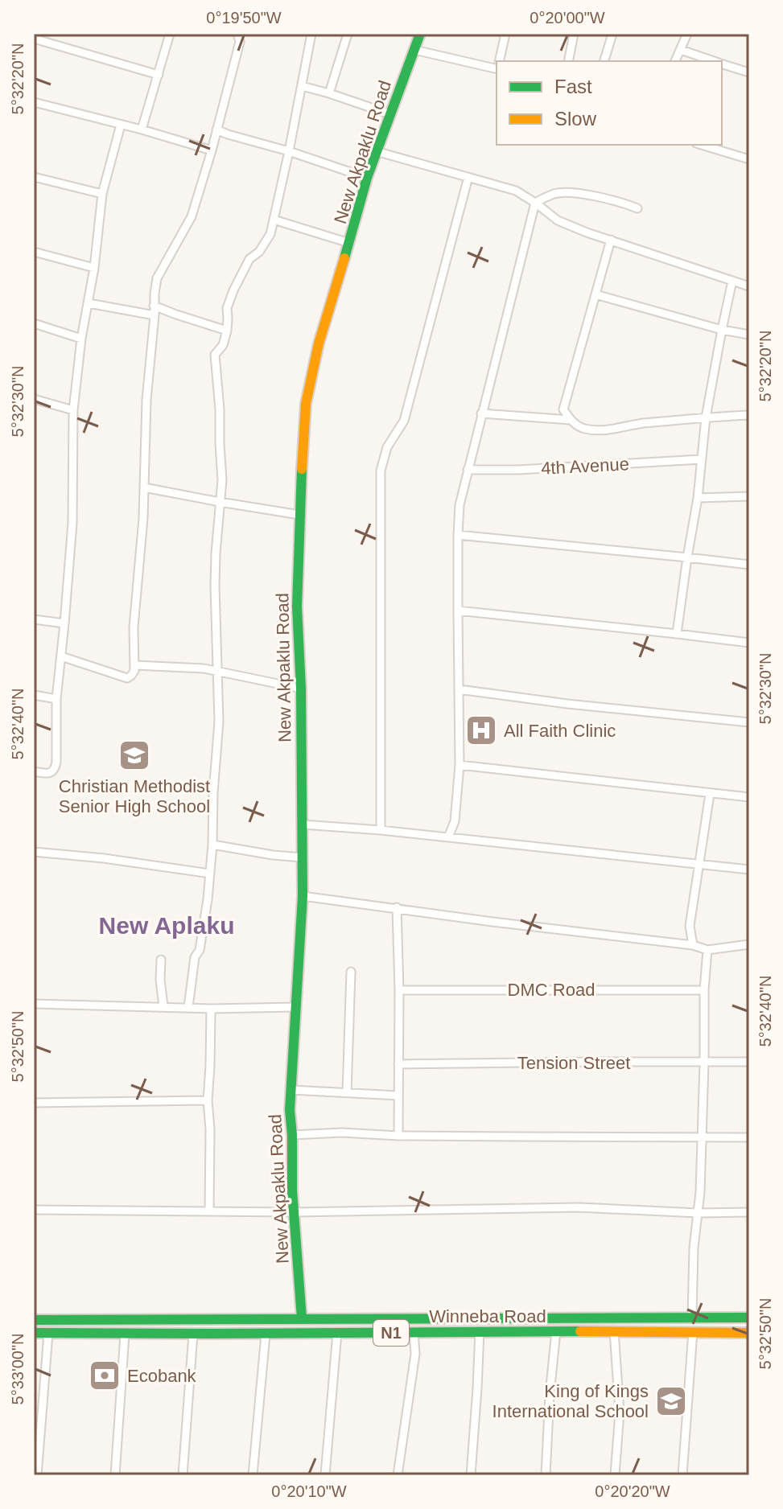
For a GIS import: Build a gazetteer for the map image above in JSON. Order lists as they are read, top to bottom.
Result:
{
  "streets": {
    "main road": ["New Akpaklu Road", "Winneba Road", "N1"],
    "street": ["4th Avenue", "DMC Road", "Tension Street"]
  },
  "crossings": [
    ["New Akpaklu Road", "Winneba Road"]
  ],
  "districts": ["New Aplaku"],
  "places": {
    "hospital": ["All Faith Clinic"],
    "school or university": ["Christian Methodist Senior High School", "King of Kings International School"],
    "bank": ["Ecobank"]
  },
  "legend": ["Fast", "Slow"],
  "coordinates": [
    "0°19'50\"W",
    "0°20'00\"W",
    "5°32'20\"N",
    "5°32'30\"N",
    "5°32'40\"N",
    "5°32'50\"N",
    "5°33'00\"N",
    "0°20'10\"W",
    "0°20'20\"W"
  ]
}
